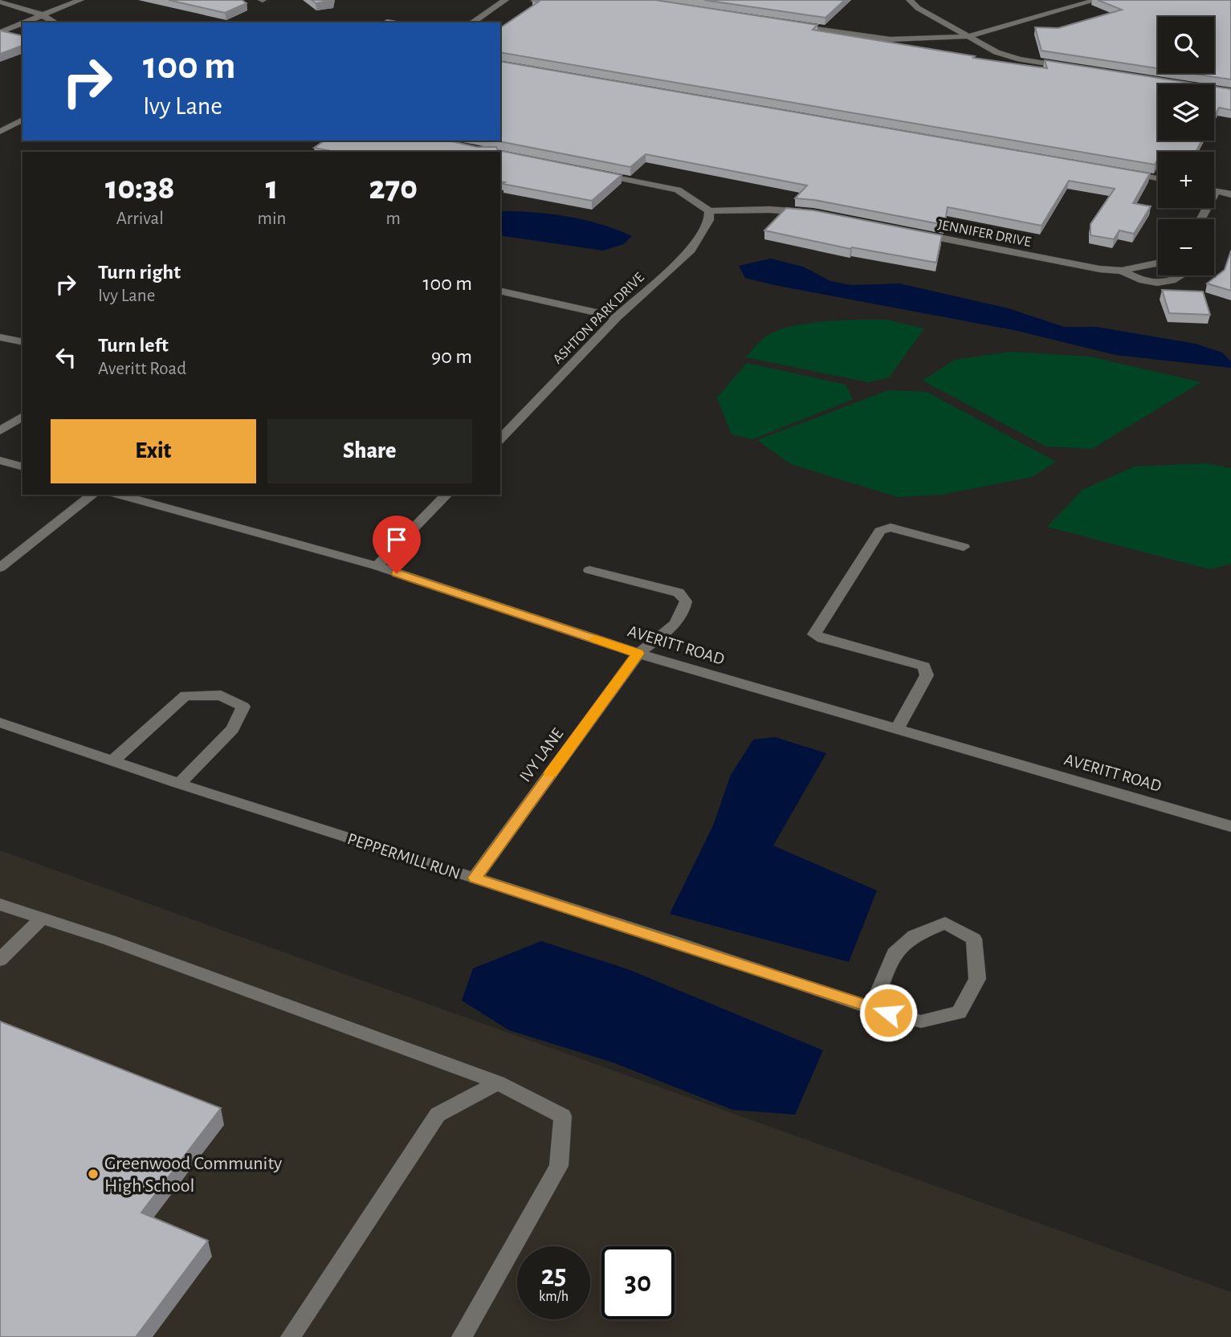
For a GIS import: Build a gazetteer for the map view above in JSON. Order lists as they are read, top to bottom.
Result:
{
  "streets": {
    "street": [
      "JENNIFER DRIVE",
      "ASHTON PARK DRIVE",
      "AVERITT ROAD",
      "IVY LANE",
      "PEPPERMILL RUN"
    ]
  },
  "crossings": [
    ["AVERITT ROAD", "IVY LANE"],
    ["IVY LANE", "PEPPERMILL RUN"]
  ],
  "places": ["Greenwood Community High School"],
  "page": {
    "map_buttons": ["+", "−"],
    "turn": ["100 m", "Ivy Lane"],
    "eta": [
      "10:38",
      "Arrival",
      "1",
      "min",
      "270",
      "m"
    ],
    "list": [
      {
        "name": "Turn right",
        "note": "Ivy Lane",
        "value": "100 m"
      },
      {
        "name": "Turn left",
        "note": "Averitt Road",
        "value": "90 m"
      }
    ],
    "buttons": ["Exit", "Share"],
    "speed": "25 km/h",
    "limit": "30"
  }
}
